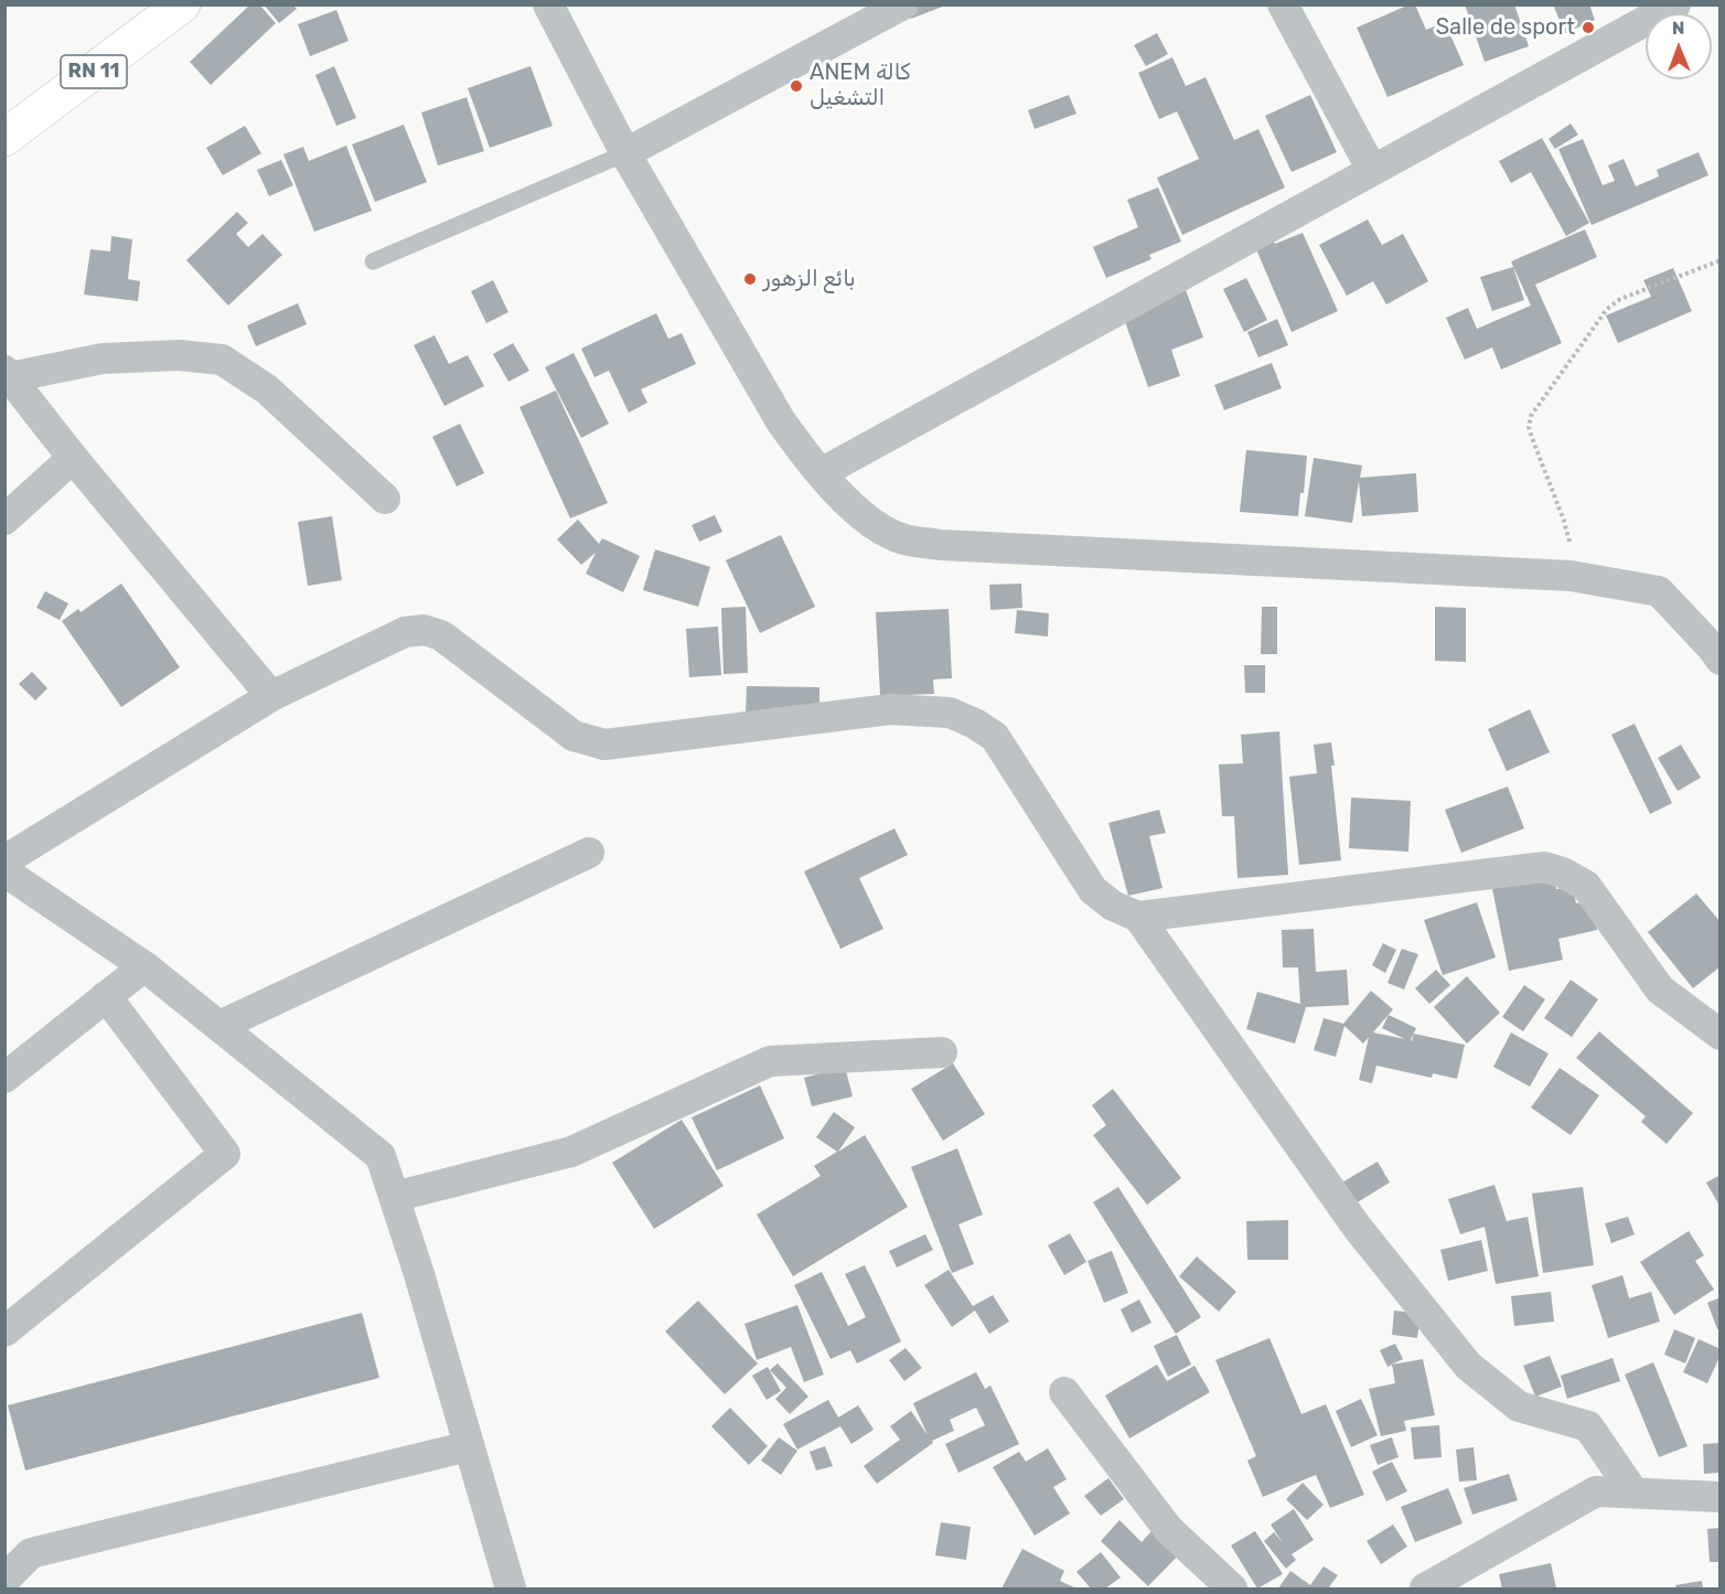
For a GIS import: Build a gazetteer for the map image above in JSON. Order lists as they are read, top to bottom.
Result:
{
  "streets": {
    "main road": ["RN 11"]
  },
  "places": ["Salle de sport", "ANEM كالة التشغيل", "بائع الزهور"],
  "north": "top"
}
